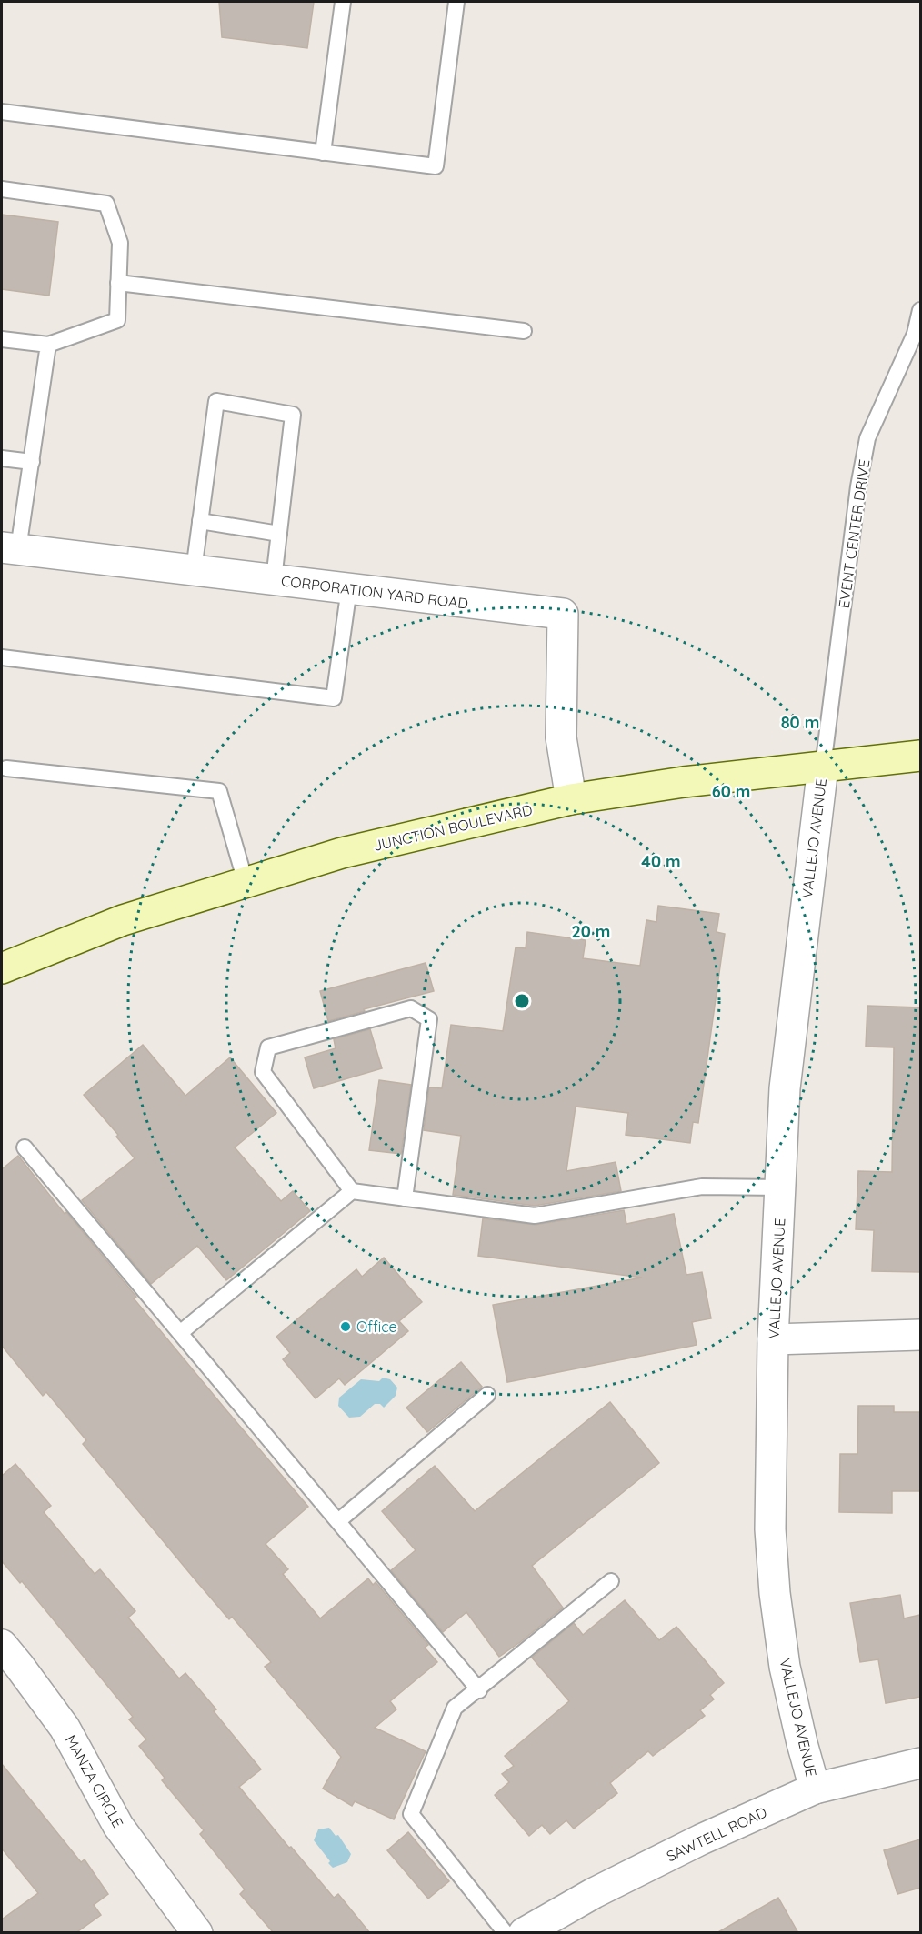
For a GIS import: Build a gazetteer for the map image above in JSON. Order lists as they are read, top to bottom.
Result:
{
  "streets": {
    "main road": ["JUNCTION BOULEVARD"],
    "street": [
      "CORPORATION YARD ROAD",
      "VALLEJO AVENUE",
      "MANZA CIRCLE",
      "SAWTELL ROAD"
    ],
    "lane": ["EVENT CENTER DRIVE"]
  },
  "crossings": [
    ["EVENT CENTER DRIVE", "JUNCTION BOULEVARD"],
    ["EVENT CENTER DRIVE", "VALLEJO AVENUE"],
    ["CORPORATION YARD ROAD", "JUNCTION BOULEVARD"],
    ["JUNCTION BOULEVARD", "VALLEJO AVENUE"],
    ["VALLEJO AVENUE", "SAWTELL ROAD"]
  ],
  "places": ["Office"],
  "rings": [
    "80 m",
    "60 m",
    "40 m",
    "20 m"
  ]
}
